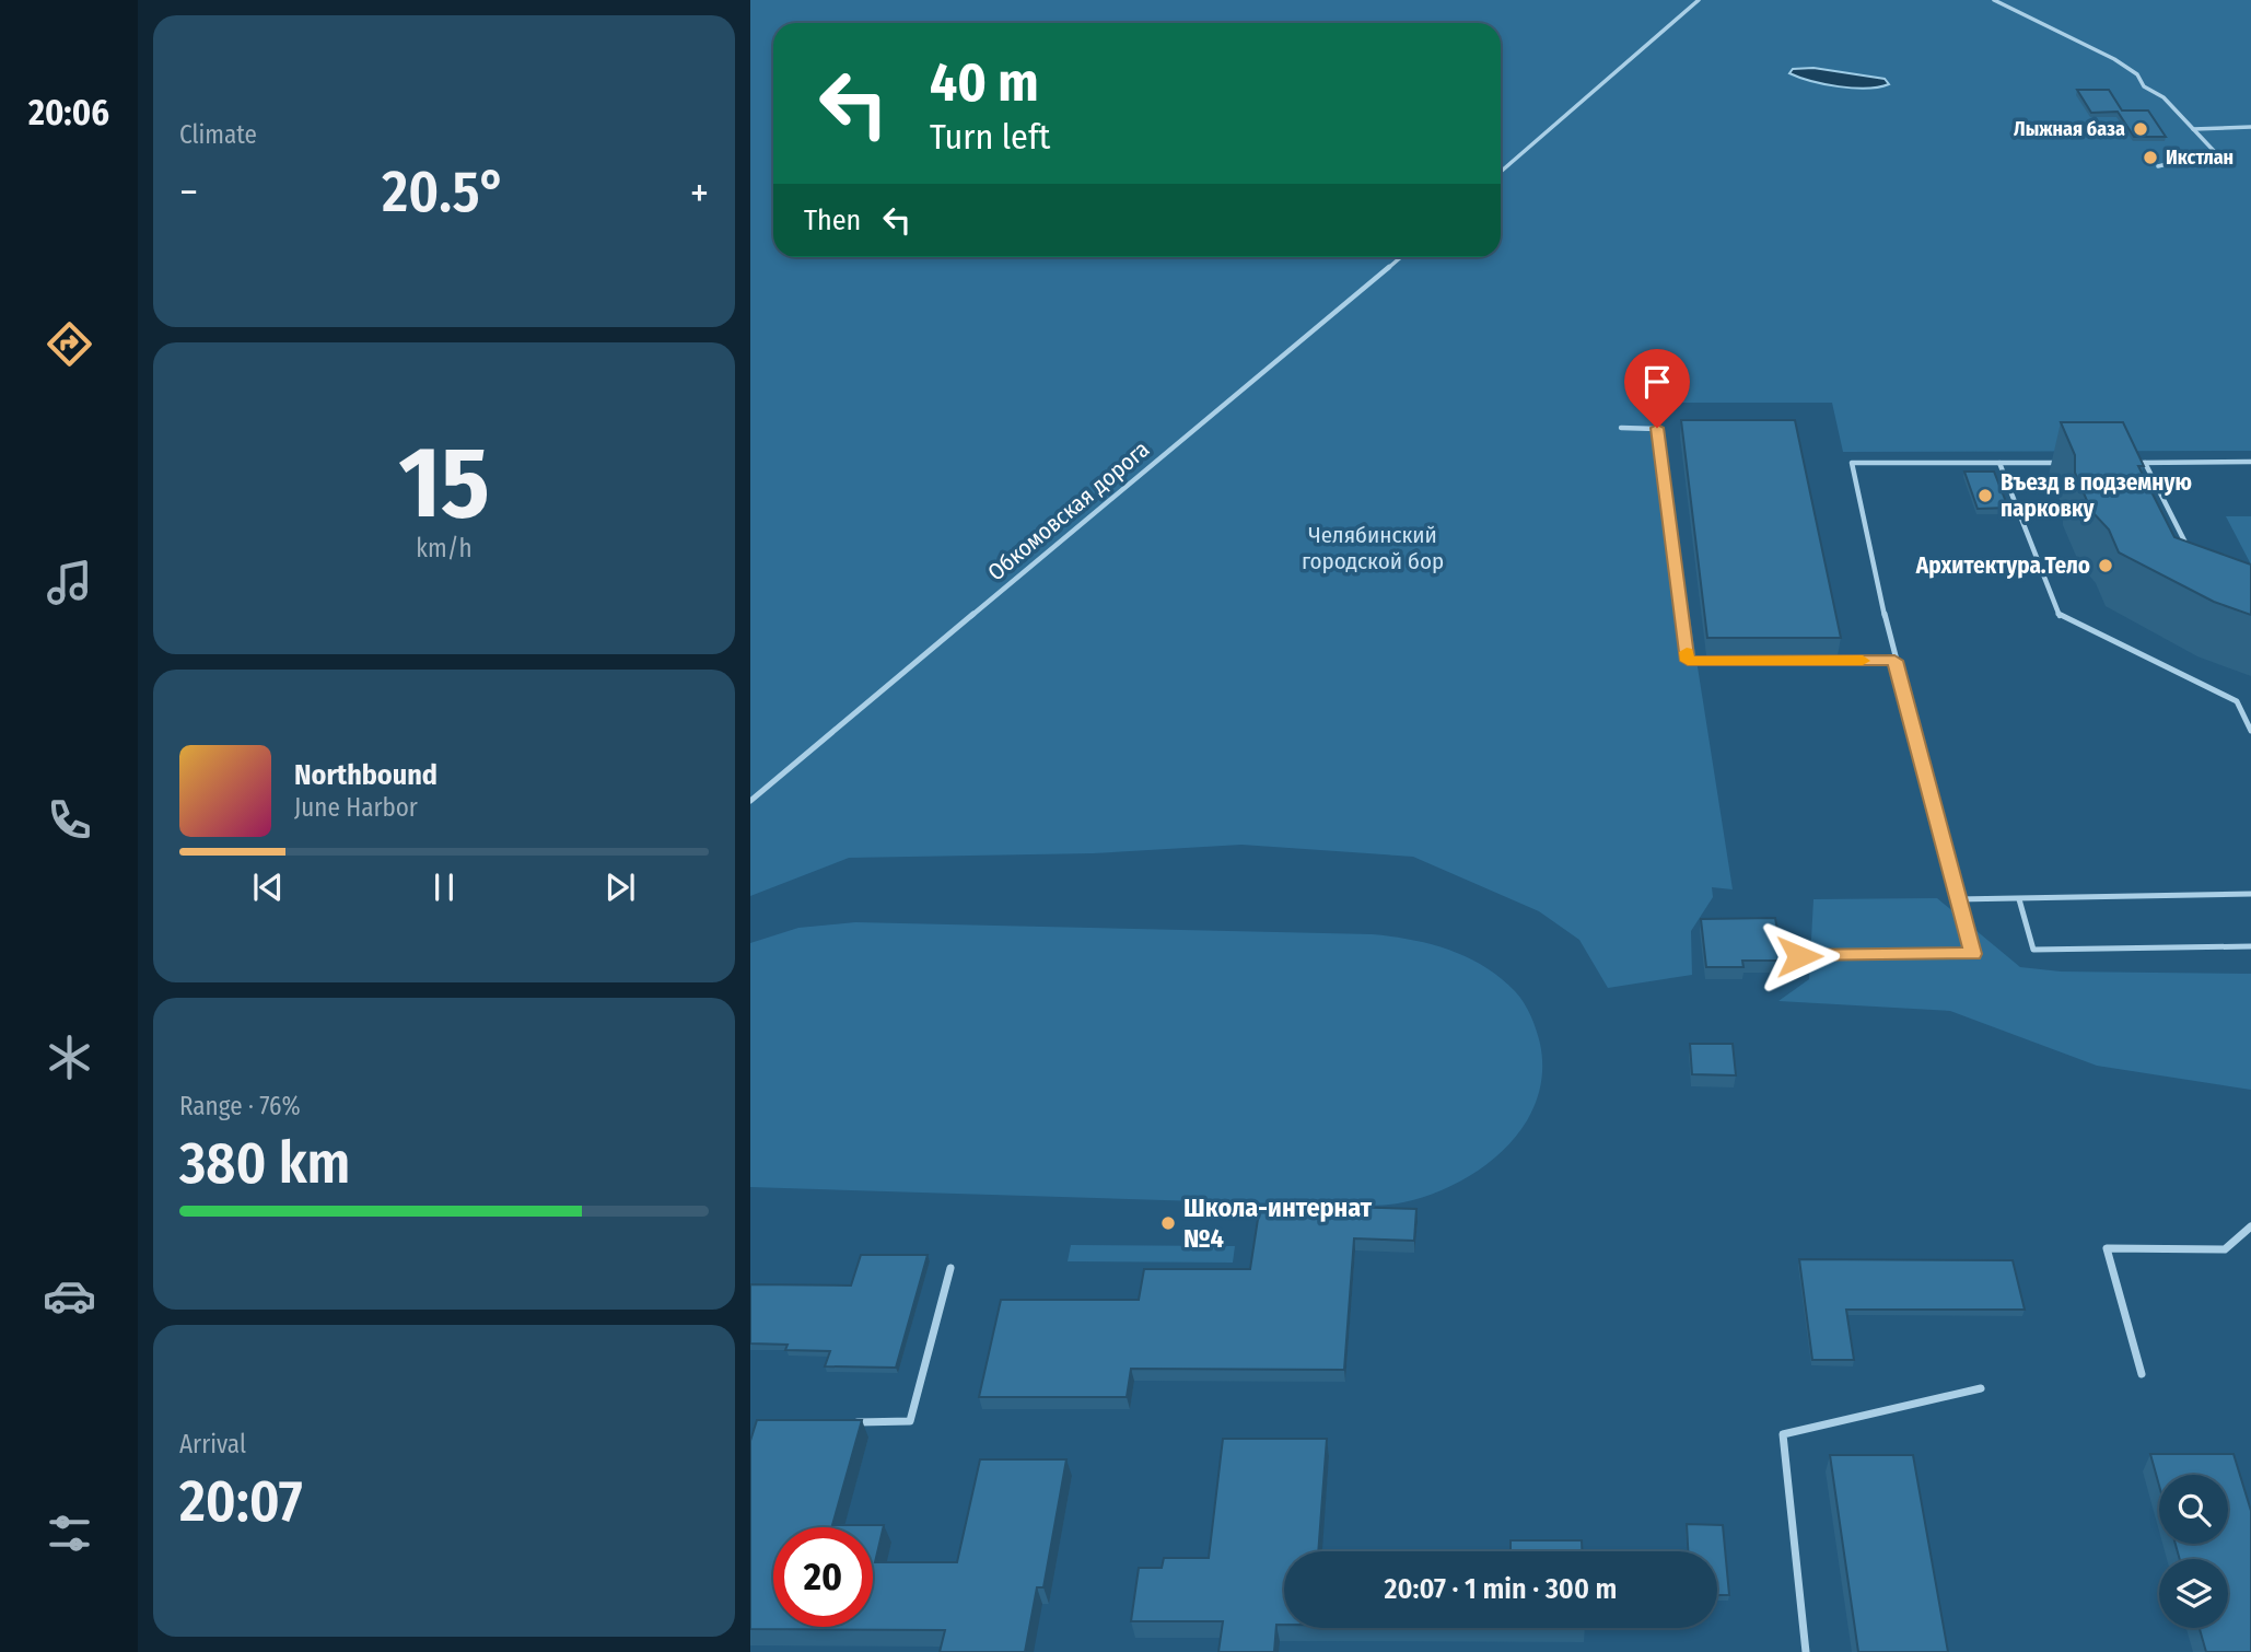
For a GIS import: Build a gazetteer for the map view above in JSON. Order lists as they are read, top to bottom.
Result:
{
  "streets": {
    "lane": ["Обкомовская дорога"]
  },
  "parks": ["Челябинский городской бор"],
  "places": [
    "Лыжная база",
    "Икстлан",
    "Въезд в подземную парковку",
    "Архитектура.Тело",
    "Школа-интернат №4"
  ],
  "page": {
    "tabs": "20:06",
    "tile": [
      "Climate",
      ["15", "km/h"],
      ["Range · 76%", "380 km"],
      ["Arrival", "20:07"]
    ],
    "turn": ["40 m", "Turn left"],
    "heat": ["−", "20.5°", "+"],
    "then": "Then",
    "song": ["Northbound", "June Harbor"],
    "limit": "20",
    "trip": "20:07 · 1 min · 300 m"
  }
}
